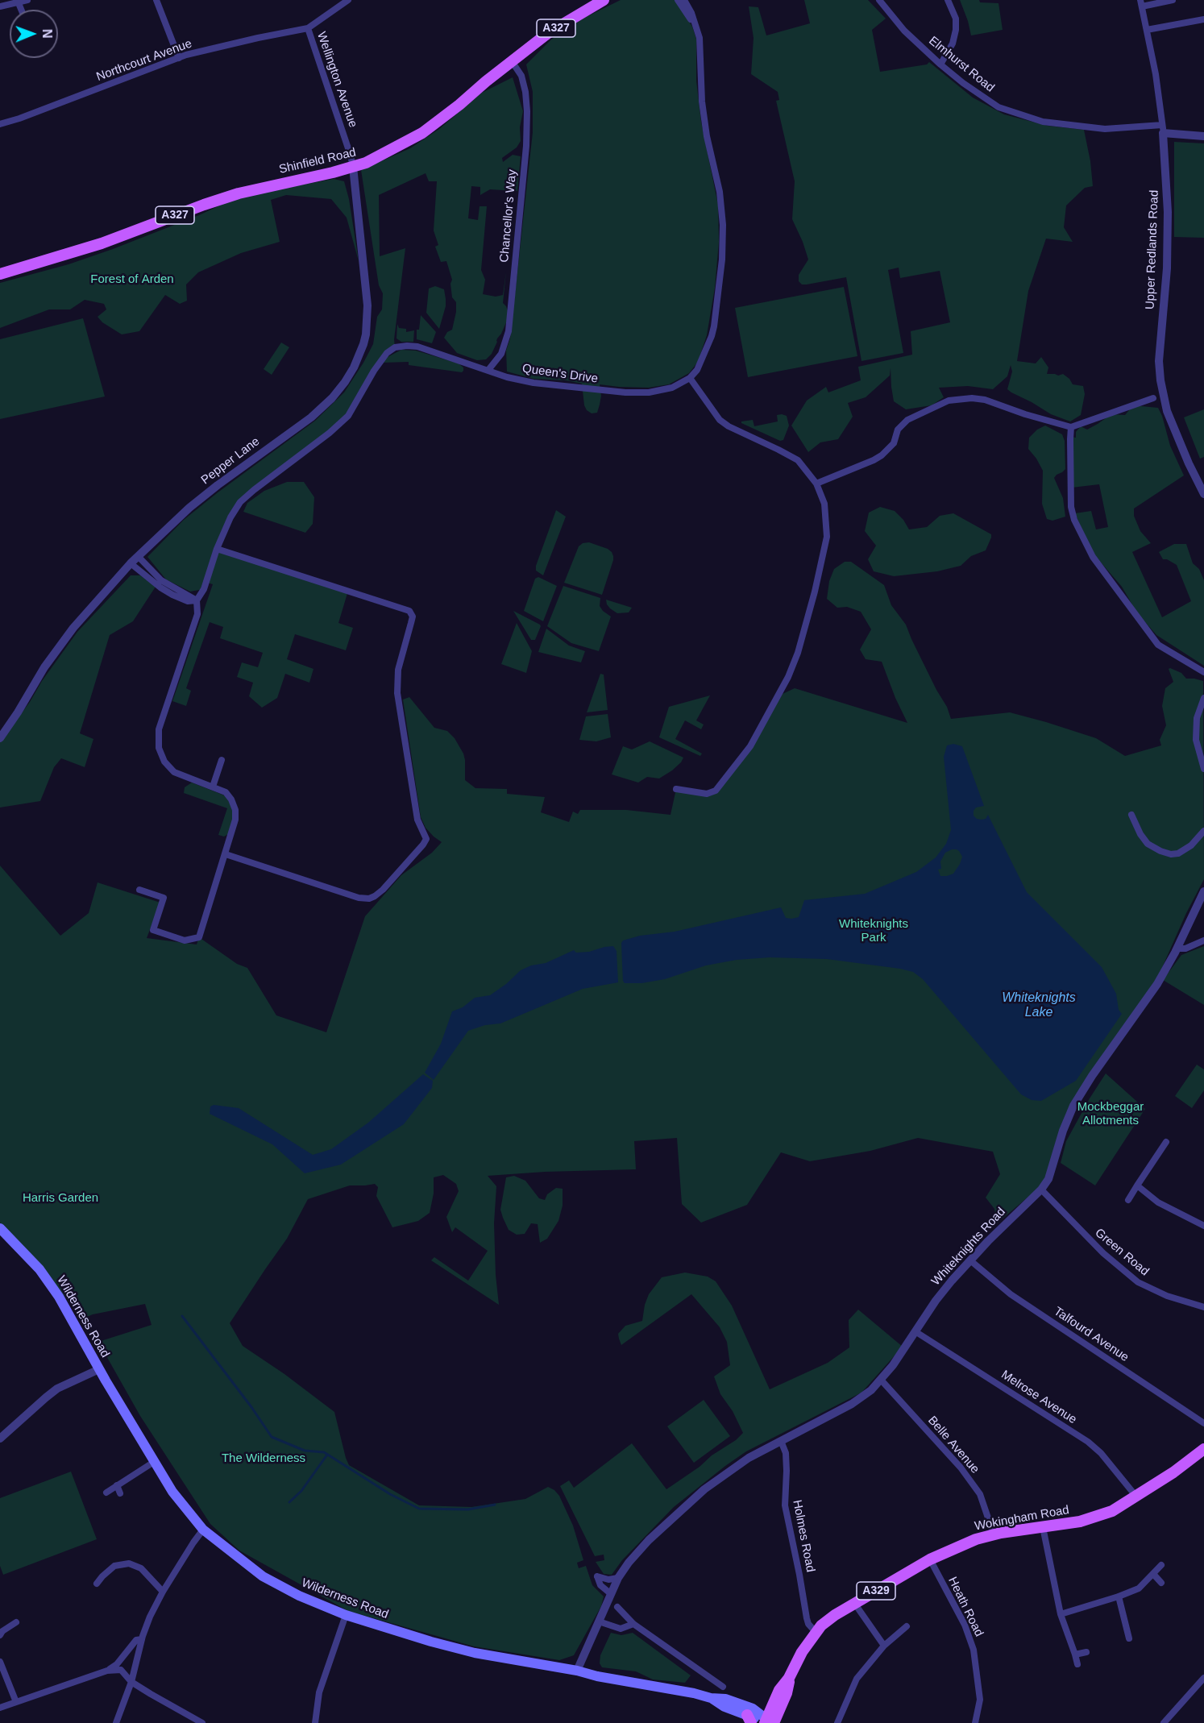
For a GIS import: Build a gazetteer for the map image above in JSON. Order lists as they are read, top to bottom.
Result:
{
  "streets": {
    "main road": [
      "A327",
      "Shinfield Road",
      "Wilderness Road",
      "Wokingham Road",
      "A329"
    ],
    "street": [
      "Northcourt Avenue",
      "Elmhurst Road",
      "Wellington Avenue",
      "Chancellor's Way",
      "Upper Redlands Road",
      "Queen's Drive",
      "Pepper Lane",
      "Whiteknights Road",
      "Green Road",
      "Talfourd Avenue",
      "Melrose Avenue",
      "Belle Avenue",
      "Holmes Road",
      "Heath Road"
    ]
  },
  "crossings": [
    ["Northcourt Avenue", "Wellington Avenue"],
    ["Elmhurst Road", "Upper Redlands Road"],
    ["Wellington Avenue", "Shinfield Road"],
    ["Wellington Avenue", "Pepper Lane"],
    ["Shinfield Road", "Chancellor's Way"],
    ["Shinfield Road", "Pepper Lane"],
    ["Chancellor's Way", "Queen's Drive"],
    ["Whiteknights Road", "Green Road"],
    ["Whiteknights Road", "Wilderness Road"],
    ["Whiteknights Road", "Talfourd Avenue"],
    ["Whiteknights Road", "Melrose Avenue"],
    ["Whiteknights Road", "Belle Avenue"],
    ["Whiteknights Road", "Holmes Road"],
    ["Wilderness Road", "Wokingham Road"],
    ["Melrose Avenue", "Wokingham Road"],
    ["Belle Avenue", "Wokingham Road"],
    ["Wokingham Road", "Holmes Road"],
    ["Wokingham Road", "Heath Road"]
  ],
  "water": ["Whiteknights Lake"],
  "parks": [
    "Forest of Arden",
    "Whiteknights Park",
    "Mockbeggar Allotments",
    "Harris Garden",
    "The Wilderness"
  ],
  "north": "right"
}
